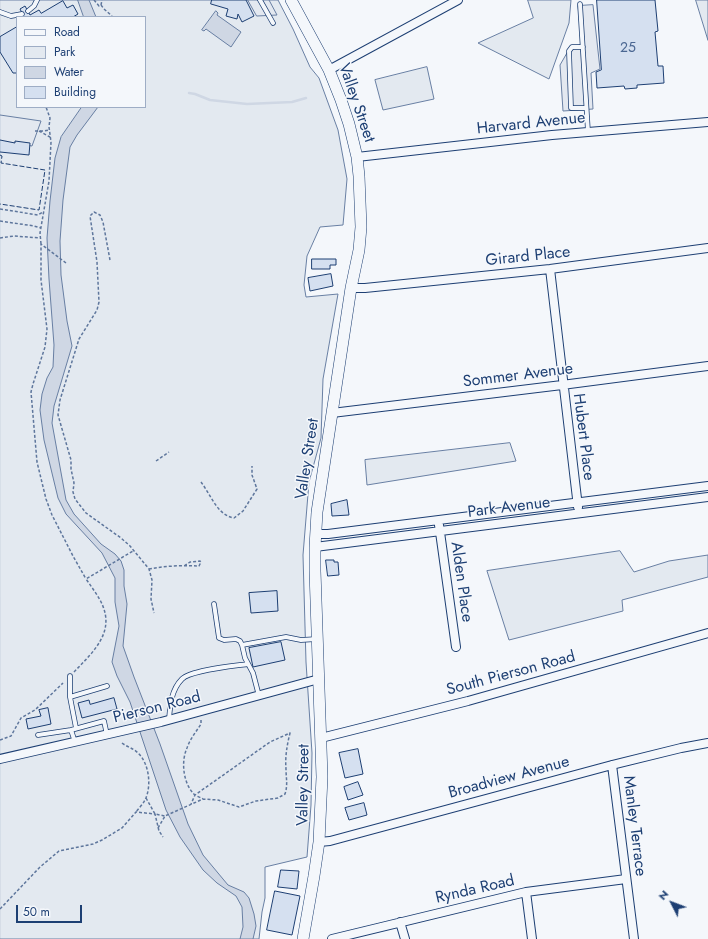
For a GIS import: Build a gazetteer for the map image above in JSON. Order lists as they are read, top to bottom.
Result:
{
  "streets": {
    "main road": ["Valley Street"],
    "street": [
      "Harvard Avenue",
      "Girard Place",
      "Sommer Avenue",
      "Hubert Place",
      "Park Avenue",
      "Alden Place",
      "South Pierson Road",
      "Pierson Road",
      "Broadview Avenue",
      "Manley Terrace",
      "Rynda Road"
    ]
  },
  "crossings": [
    ["Valley Street", "Harvard Avenue"],
    ["Valley Street", "Girard Place"],
    ["Valley Street", "Sommer Avenue"],
    ["Valley Street", "Park Avenue"],
    ["Valley Street", "South Pierson Road"],
    ["Valley Street", "Pierson Road"],
    ["Valley Street", "Broadview Avenue"],
    ["Girard Place", "Hubert Place"],
    ["Sommer Avenue", "Hubert Place"],
    ["Hubert Place", "Park Avenue"],
    ["Park Avenue", "Alden Place"],
    ["Broadview Avenue", "Manley Terrace"],
    ["Manley Terrace", "Rynda Road"]
  ],
  "house_numbers": ["25"],
  "legend": [
    "Road",
    "Park",
    "Water",
    "Building"
  ],
  "scale_bar": "50 m",
  "north": "top left"
}
